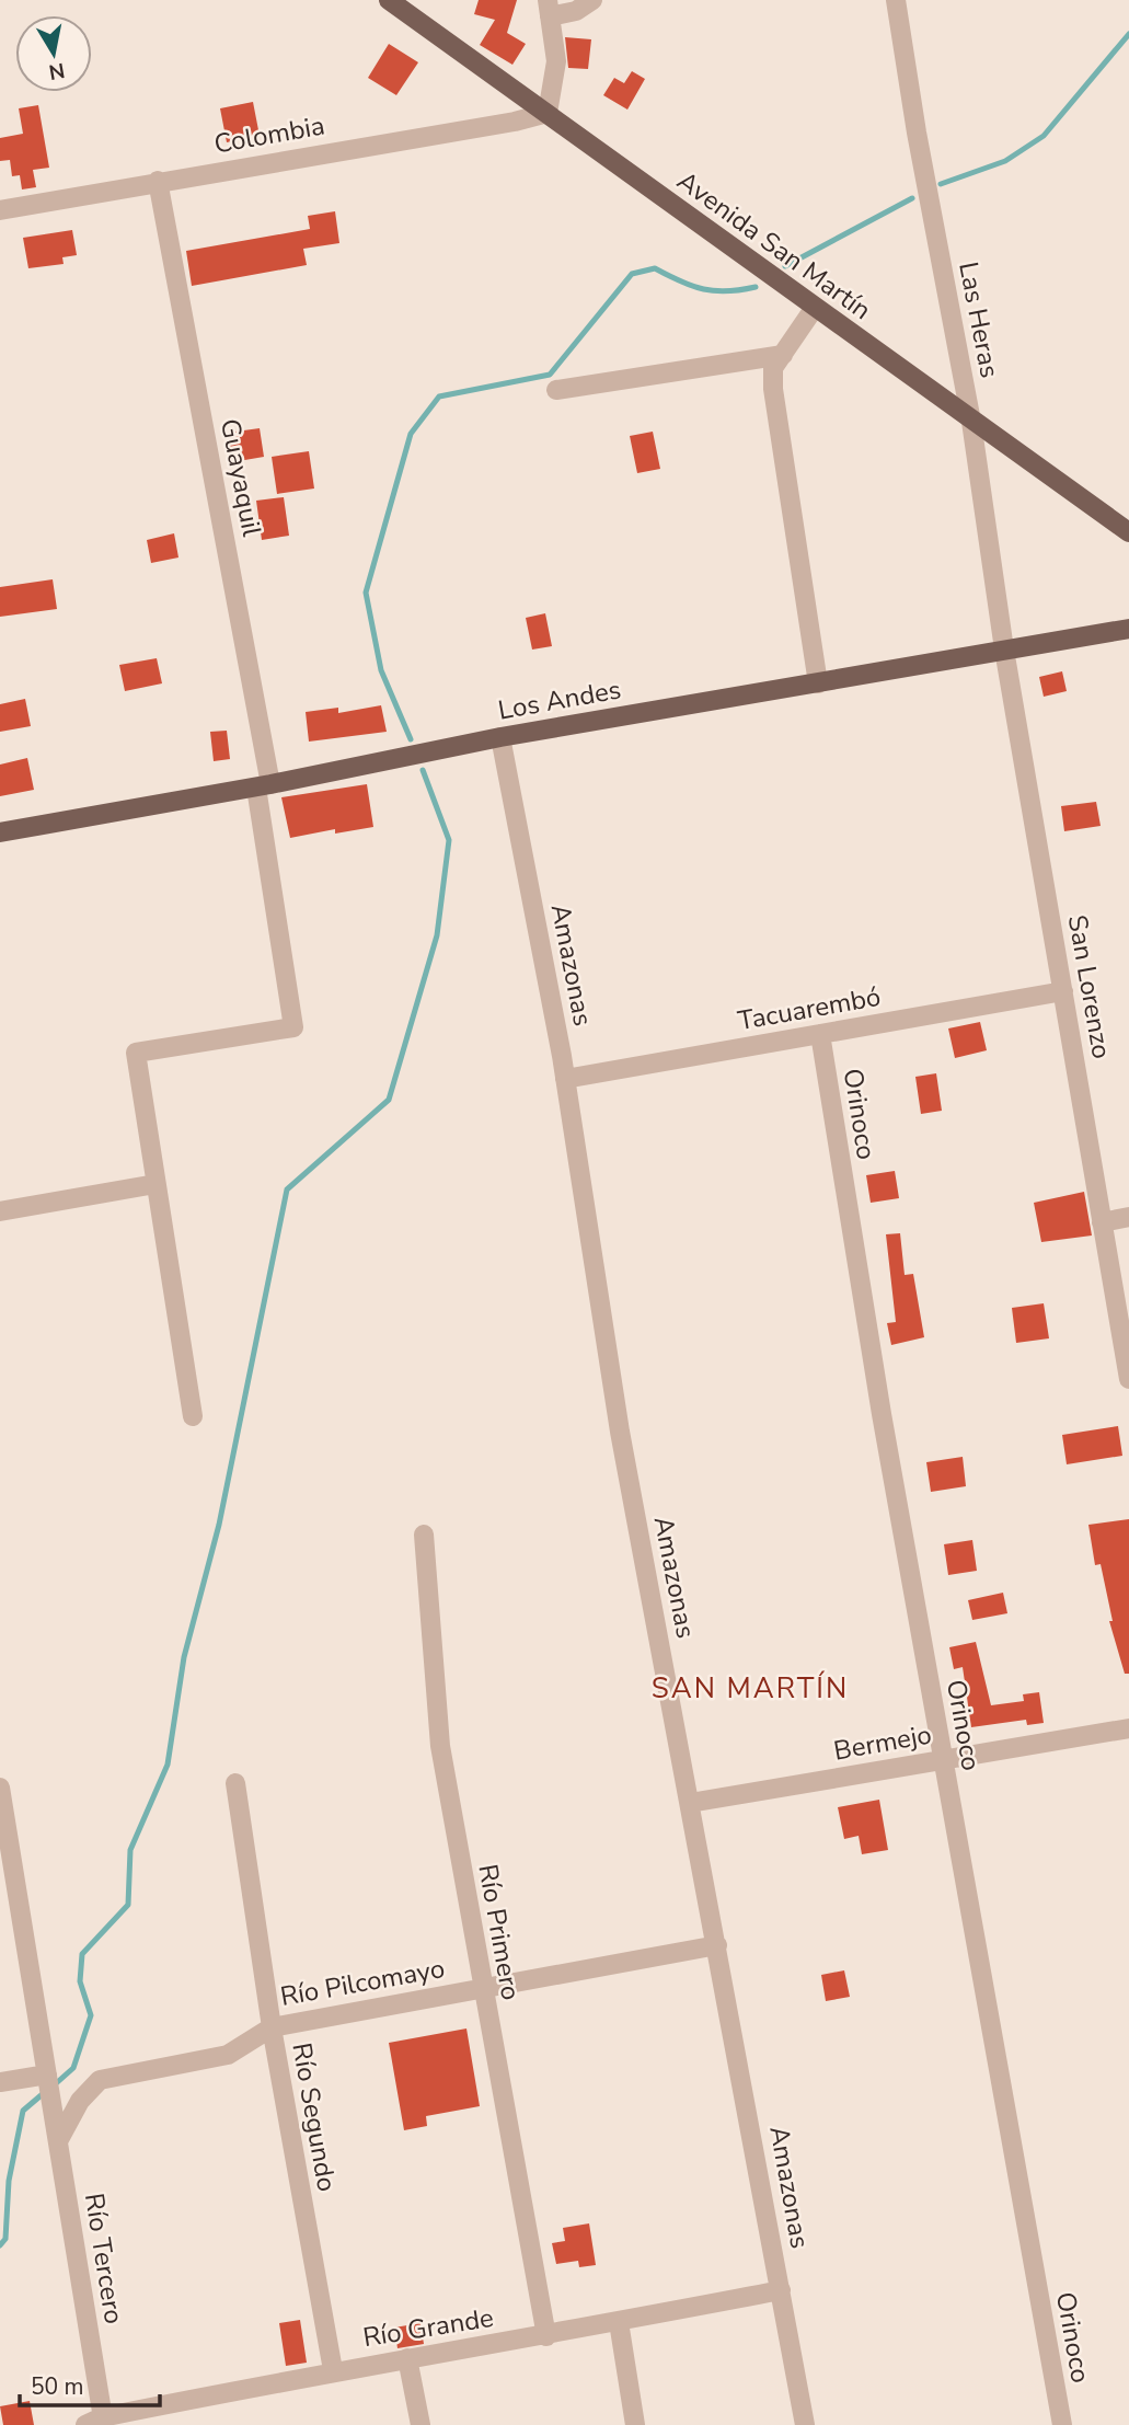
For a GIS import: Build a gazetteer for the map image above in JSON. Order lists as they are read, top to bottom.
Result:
{
  "streets": {
    "main road": ["Avenida San Martín", "Los Andes"],
    "street": [
      "Colombia",
      "Las Heras",
      "Guayaquil",
      "Amazonas",
      "San Lorenzo",
      "Tacuarembó",
      "Orinoco",
      "Bermejo",
      "Río Primero",
      "Río Pilcomayo",
      "Río Segundo",
      "Río Tercero",
      "Río Grande"
    ]
  },
  "crossings": [
    ["Colombia", "Avenida San Martín"],
    ["Colombia", "Guayaquil"],
    ["Avenida San Martín", "Las Heras"],
    ["Las Heras", "Los Andes"],
    ["Las Heras", "San Lorenzo"],
    ["Guayaquil", "Los Andes"],
    ["Los Andes", "Amazonas"],
    ["Los Andes", "San Lorenzo"],
    ["Amazonas", "Tacuarembó"],
    ["Amazonas", "Bermejo"],
    ["Amazonas", "Río Pilcomayo"],
    ["Amazonas", "Río Grande"],
    ["San Lorenzo", "Tacuarembó"],
    ["Tacuarembó", "Orinoco"],
    ["Orinoco", "Bermejo"],
    ["Río Primero", "Río Pilcomayo"],
    ["Río Primero", "Río Grande"],
    ["Río Pilcomayo", "Río Segundo"],
    ["Río Pilcomayo", "Río Tercero"],
    ["Río Segundo", "Río Grande"],
    ["Río Tercero", "Río Grande"]
  ],
  "districts": ["SAN MARTÍN"],
  "scale_bar": "50 m",
  "north": "bottom"
}
